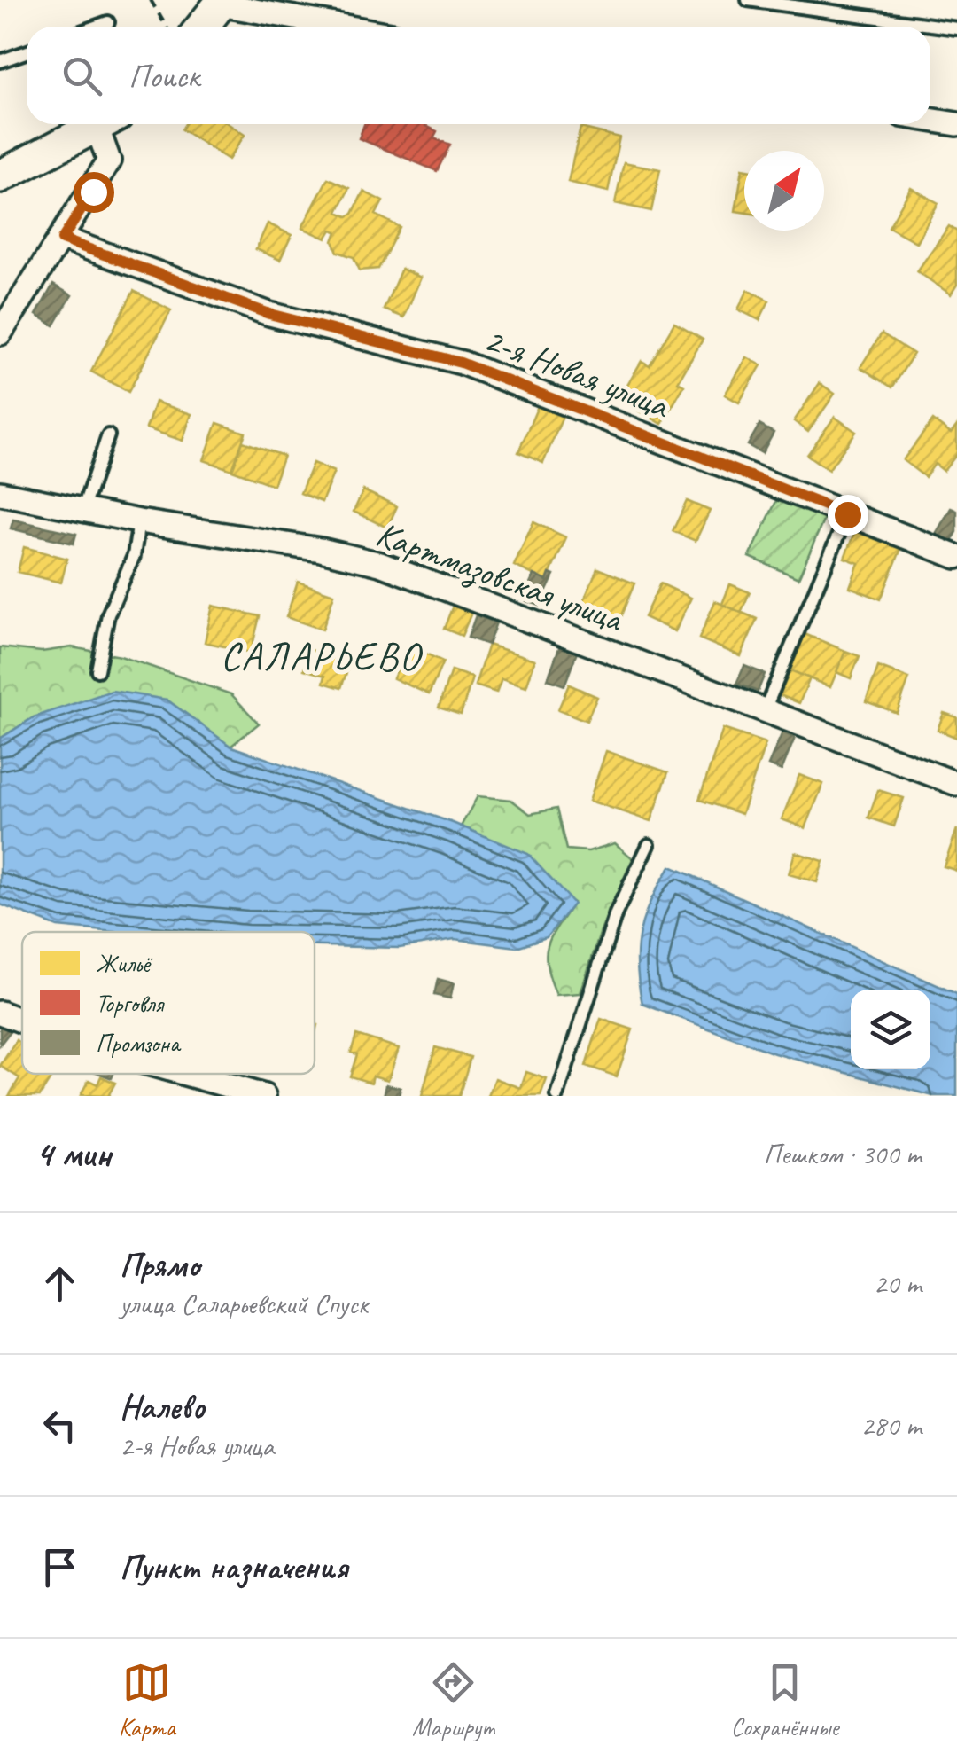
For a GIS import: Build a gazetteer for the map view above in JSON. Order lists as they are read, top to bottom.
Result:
{
  "streets": {
    "street": ["2-я Новая улица", "Картмазовская улица"]
  },
  "districts": ["САЛАРЬЕВО"],
  "legend": ["Жильё", "Торговля", "Промзона"],
  "north": "top right",
  "page": {
    "search": "Поиск",
    "heading": ["4 мин", "Пешком · 300 m"],
    "list": [
      ["Прямо", "улица Саларьевский Спуск", "20 m"],
      ["Налево", "2-я Новая улица", "280 m"],
      "Пункт назначения"
    ],
    "nav": ["Карта", "Маршрут", "Сохранённые"]
  }
}
